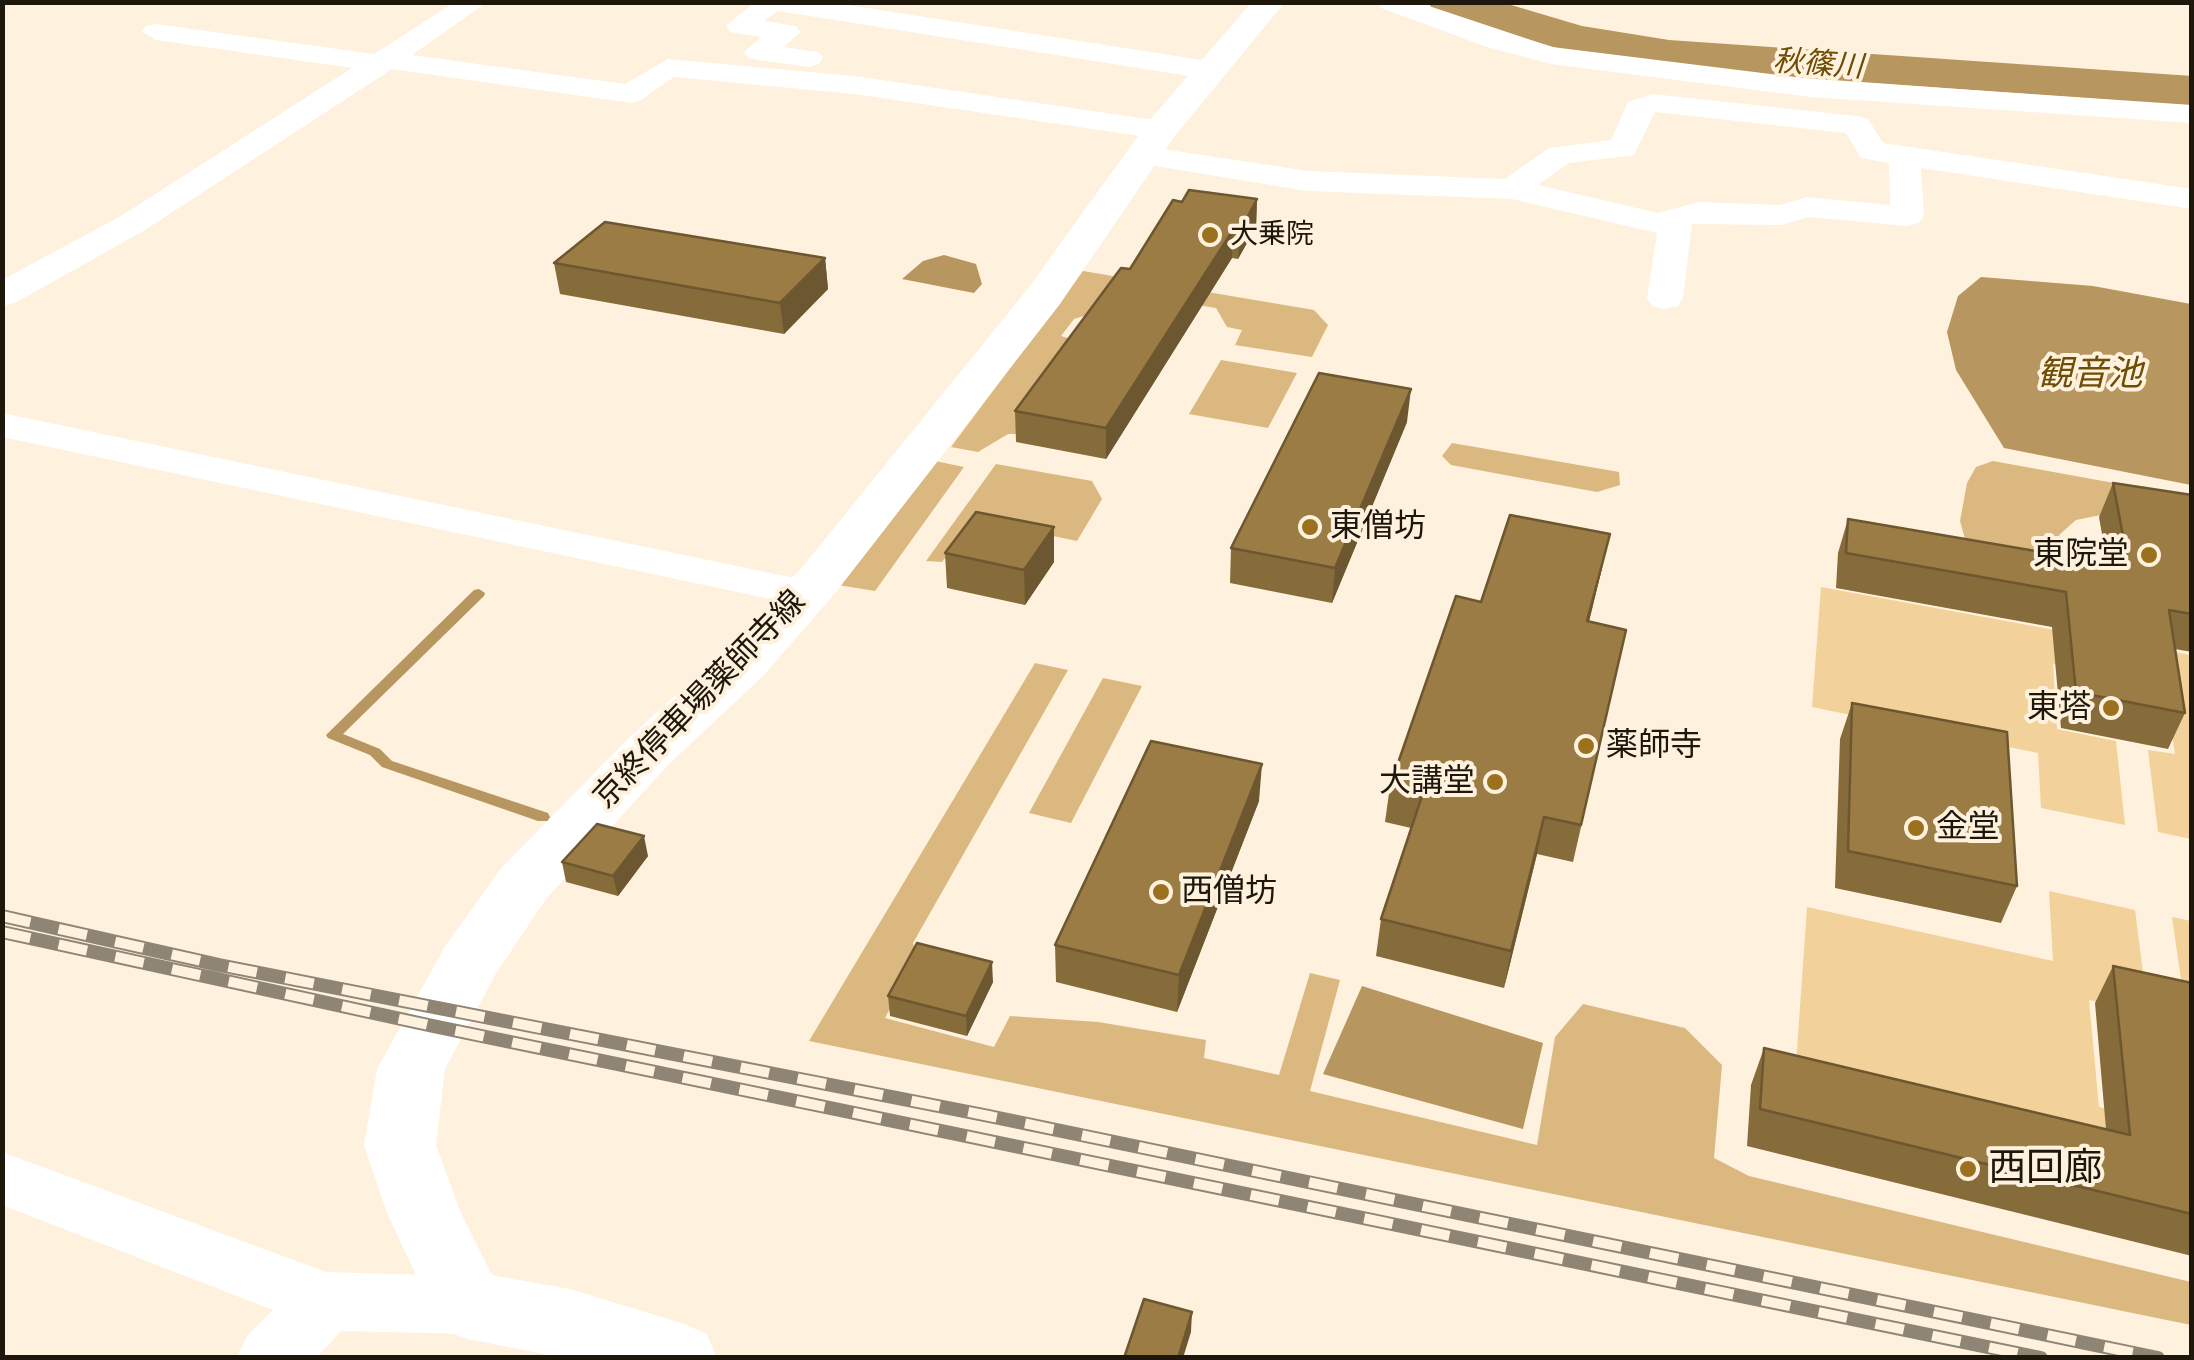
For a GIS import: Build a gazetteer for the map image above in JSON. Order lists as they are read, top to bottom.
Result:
{
  "streets": {
    "main road": ["京終停車場薬師寺線"]
  },
  "water": ["秋篠川", "観音池"],
  "places": [
    "大乗院",
    "東僧坊",
    "東院堂",
    "東塔",
    "薬師寺",
    "大講堂",
    "金堂",
    "西僧坊",
    "西回廊"
  ]
}
